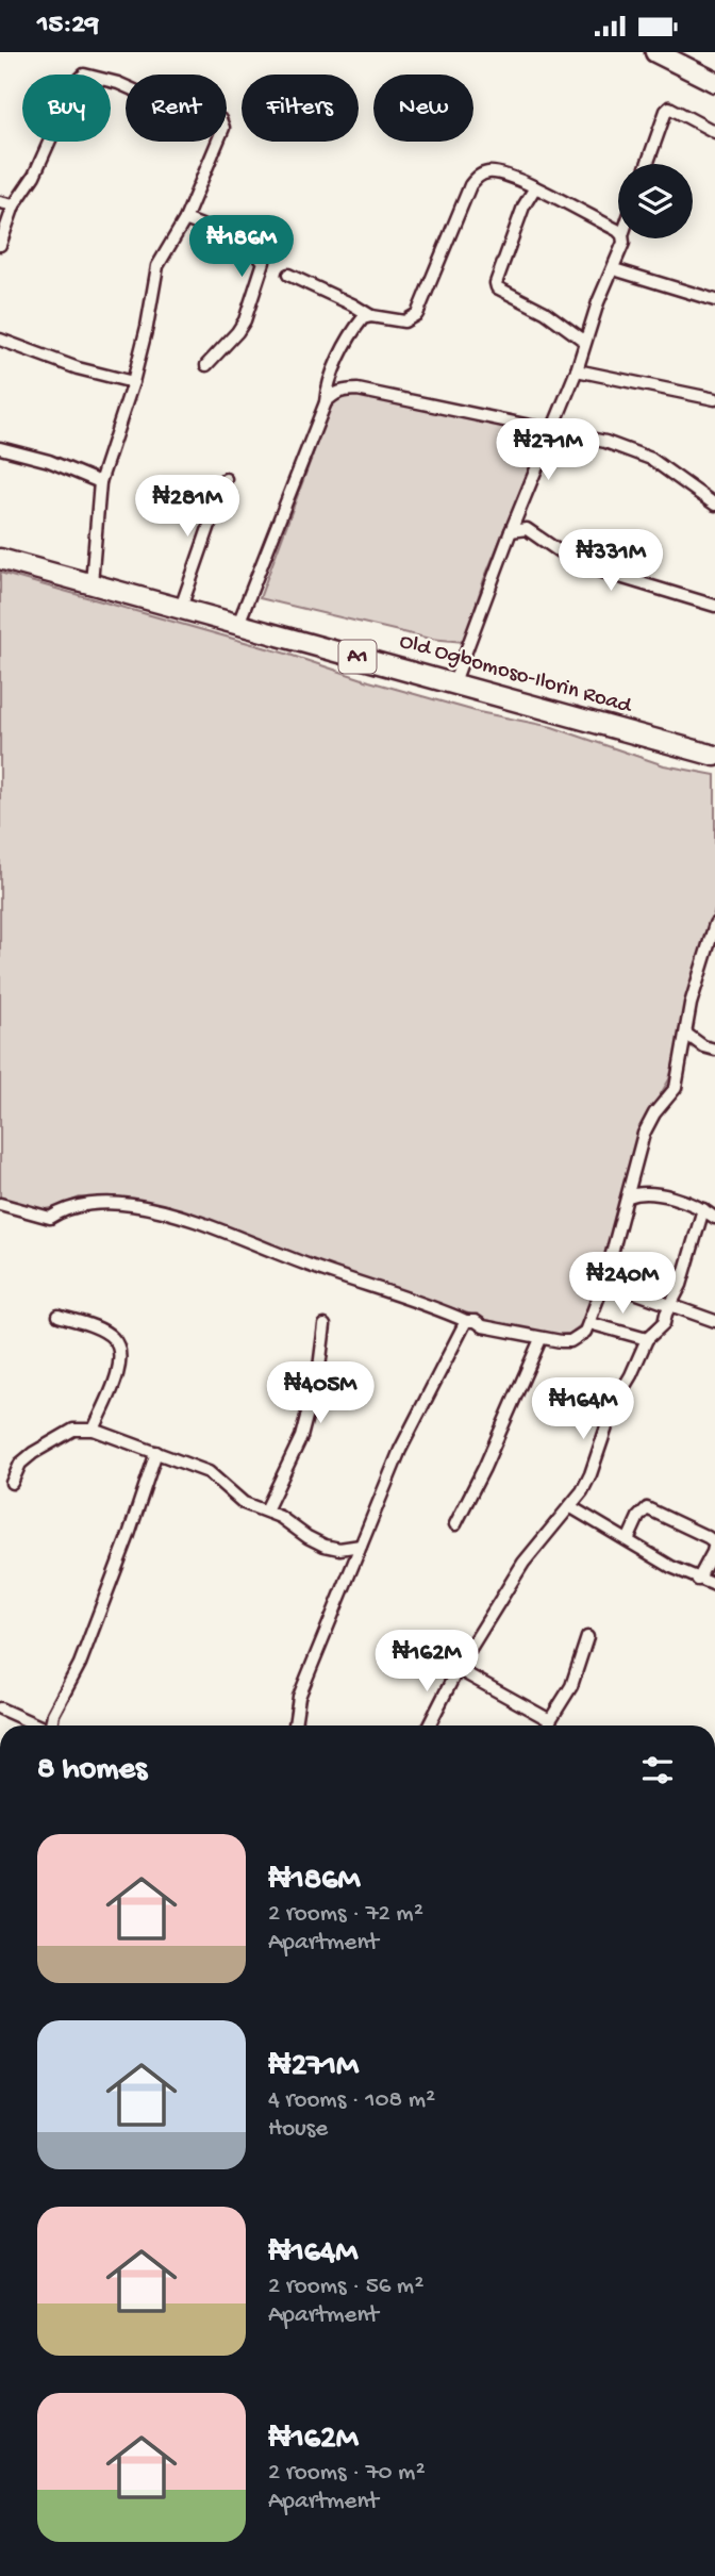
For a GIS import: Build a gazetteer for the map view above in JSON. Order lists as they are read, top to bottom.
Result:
{
  "streets": {
    "highway": ["A1", "Old Ogbomoso-Ilorin Road"]
  },
  "page": {
    "status": "15:29",
    "chip": [
      "Buy",
      "Rent",
      "Filters",
      "New"
    ],
    "price": [
      "₦186M",
      "₦271M",
      "₦281M",
      "₦331M",
      "₦240M",
      "₦405M",
      "₦164M",
      "₦162M"
    ],
    "heading": "8 homes",
    "list": [
      {
        "name": "₦186M",
        "note": "2 rooms · 72 m² · Apartment"
      },
      {
        "name": "₦271M",
        "note": "4 rooms · 108 m² · House"
      },
      {
        "name": "₦164M",
        "note": "2 rooms · 56 m² · Apartment"
      },
      {
        "name": "₦162M",
        "note": "2 rooms · 70 m² · Apartment"
      }
    ]
  }
}
